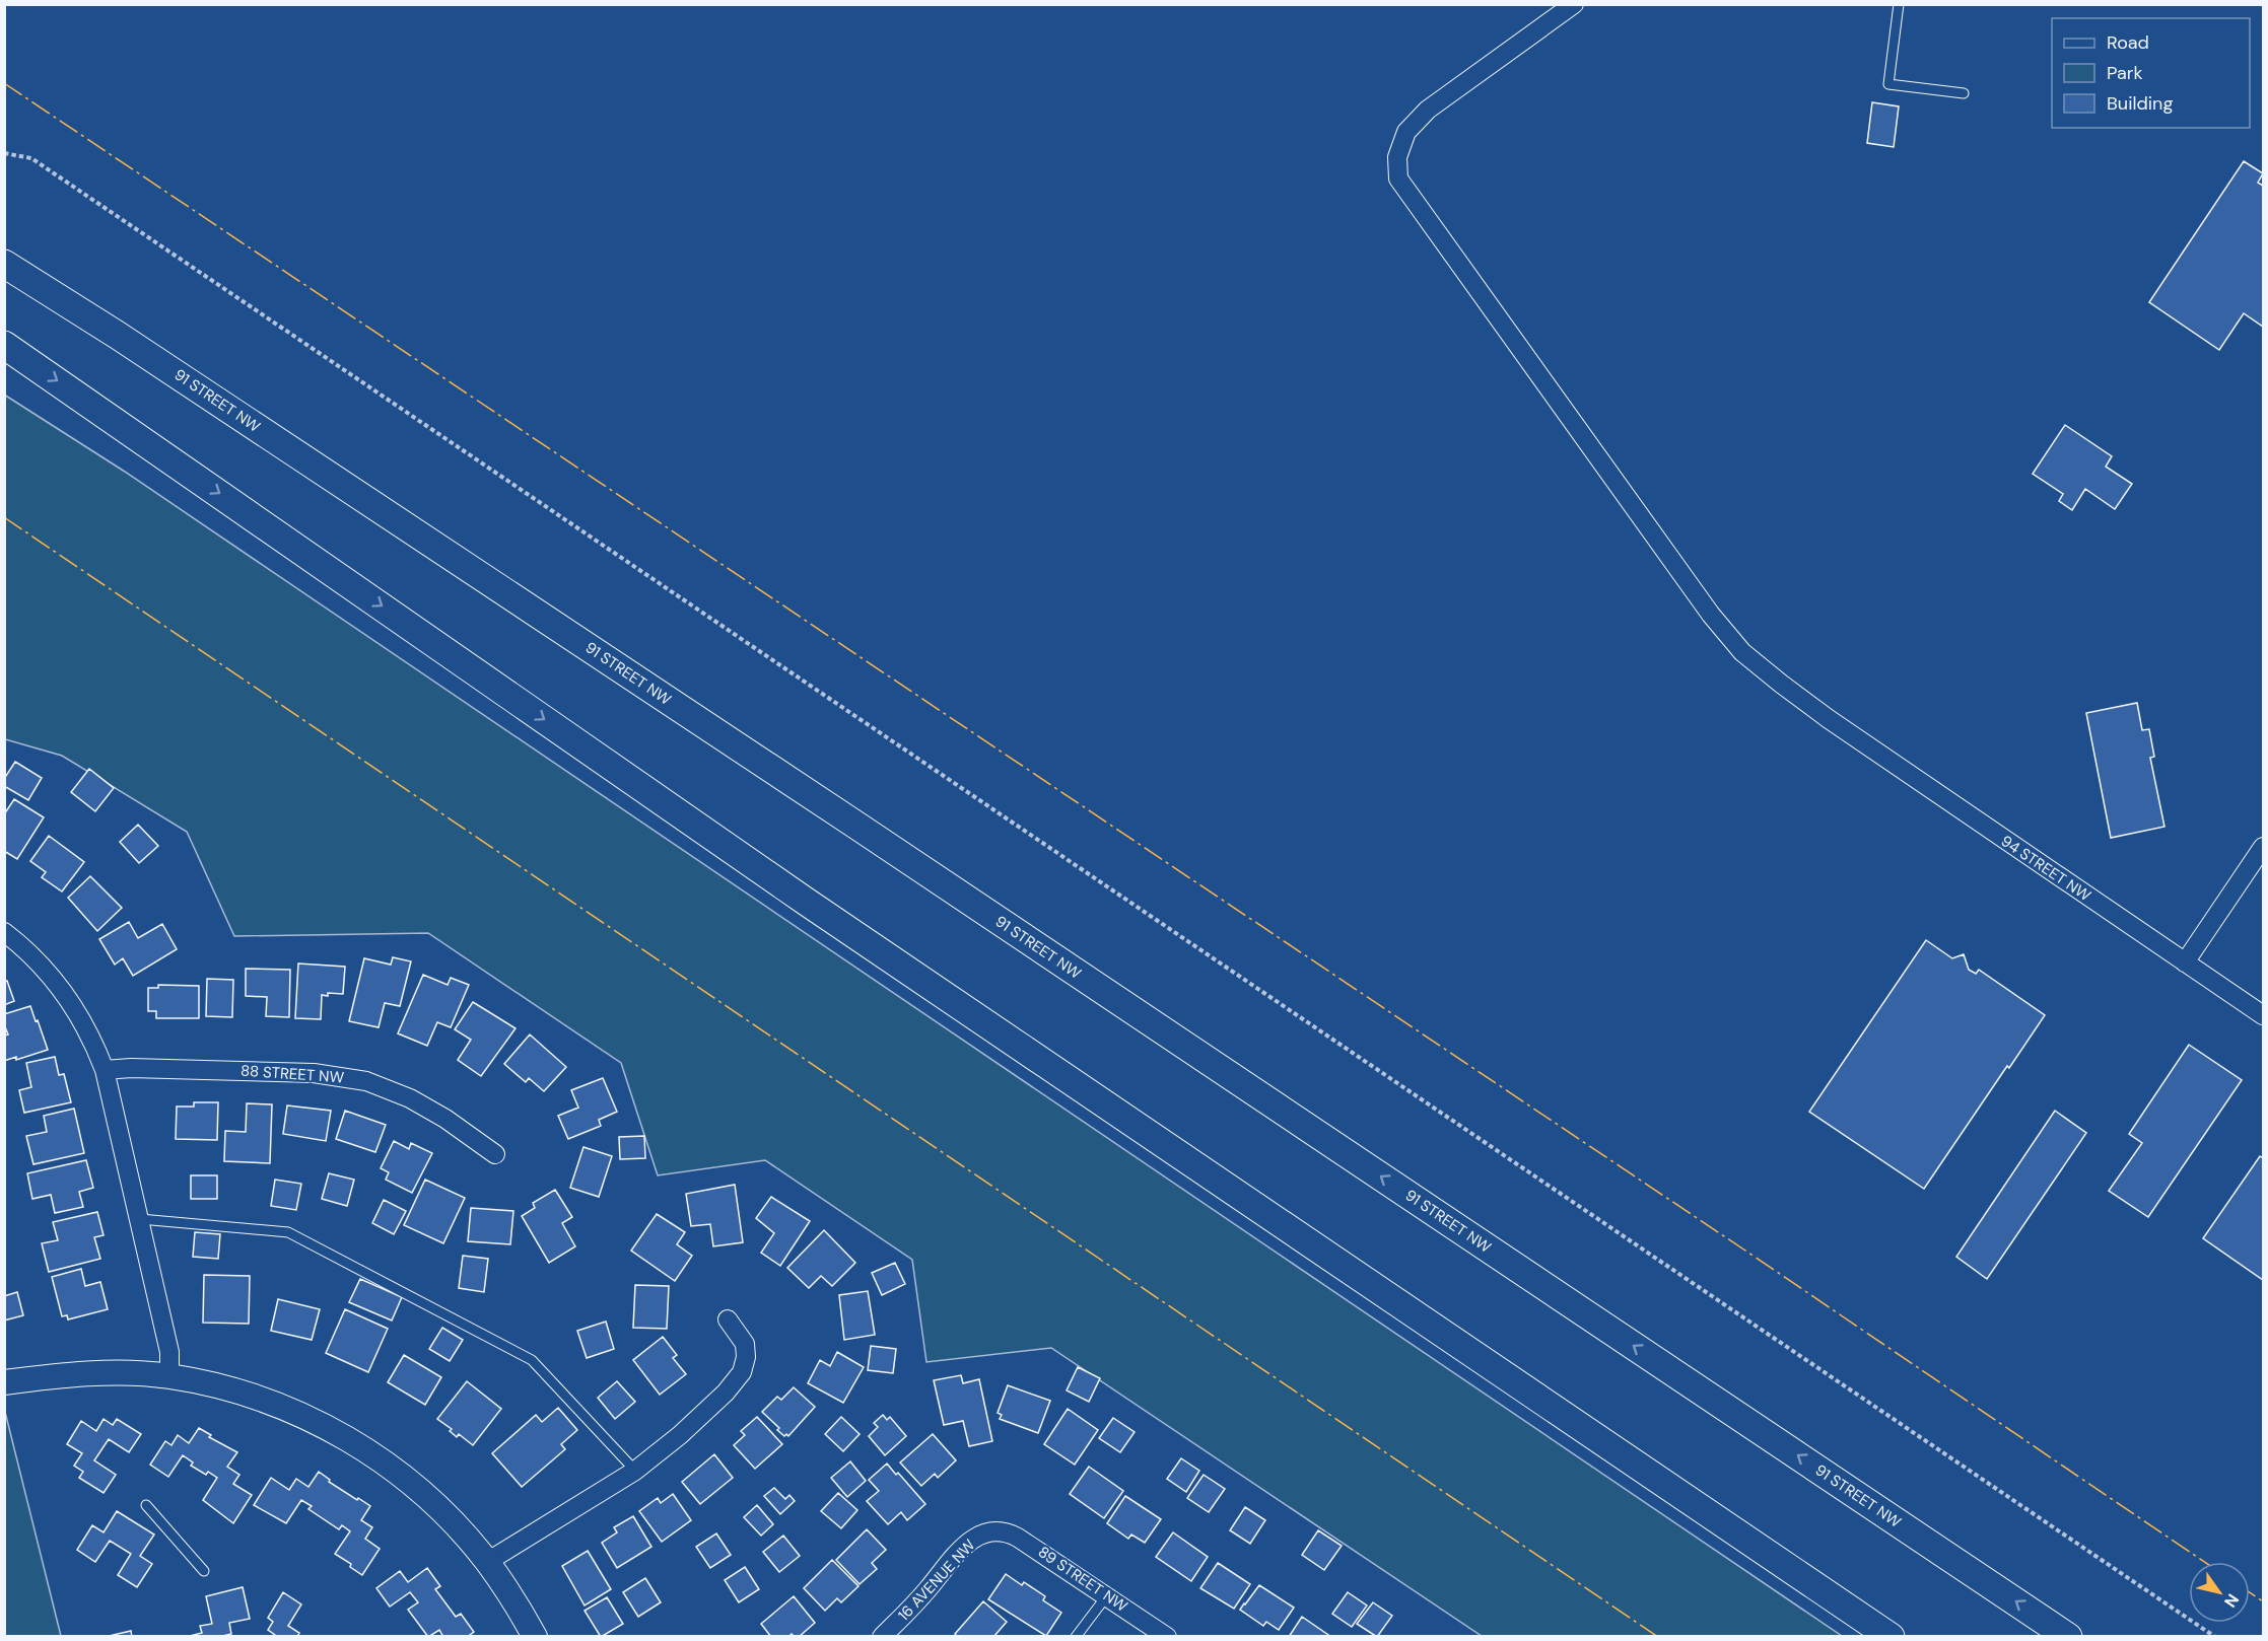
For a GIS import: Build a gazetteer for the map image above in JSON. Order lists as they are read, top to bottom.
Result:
{
  "streets": {
    "main road": ["91 STREET NW"],
    "street": [
      "94 STREET NW",
      "88 STREET NW",
      "89 STREET NW",
      "16 AVENUE NW"
    ]
  },
  "crossings": [
    ["89 STREET NW", "16 AVENUE NW"]
  ],
  "legend": ["Road", "Park", "Building"],
  "north": "bottom right"
}
